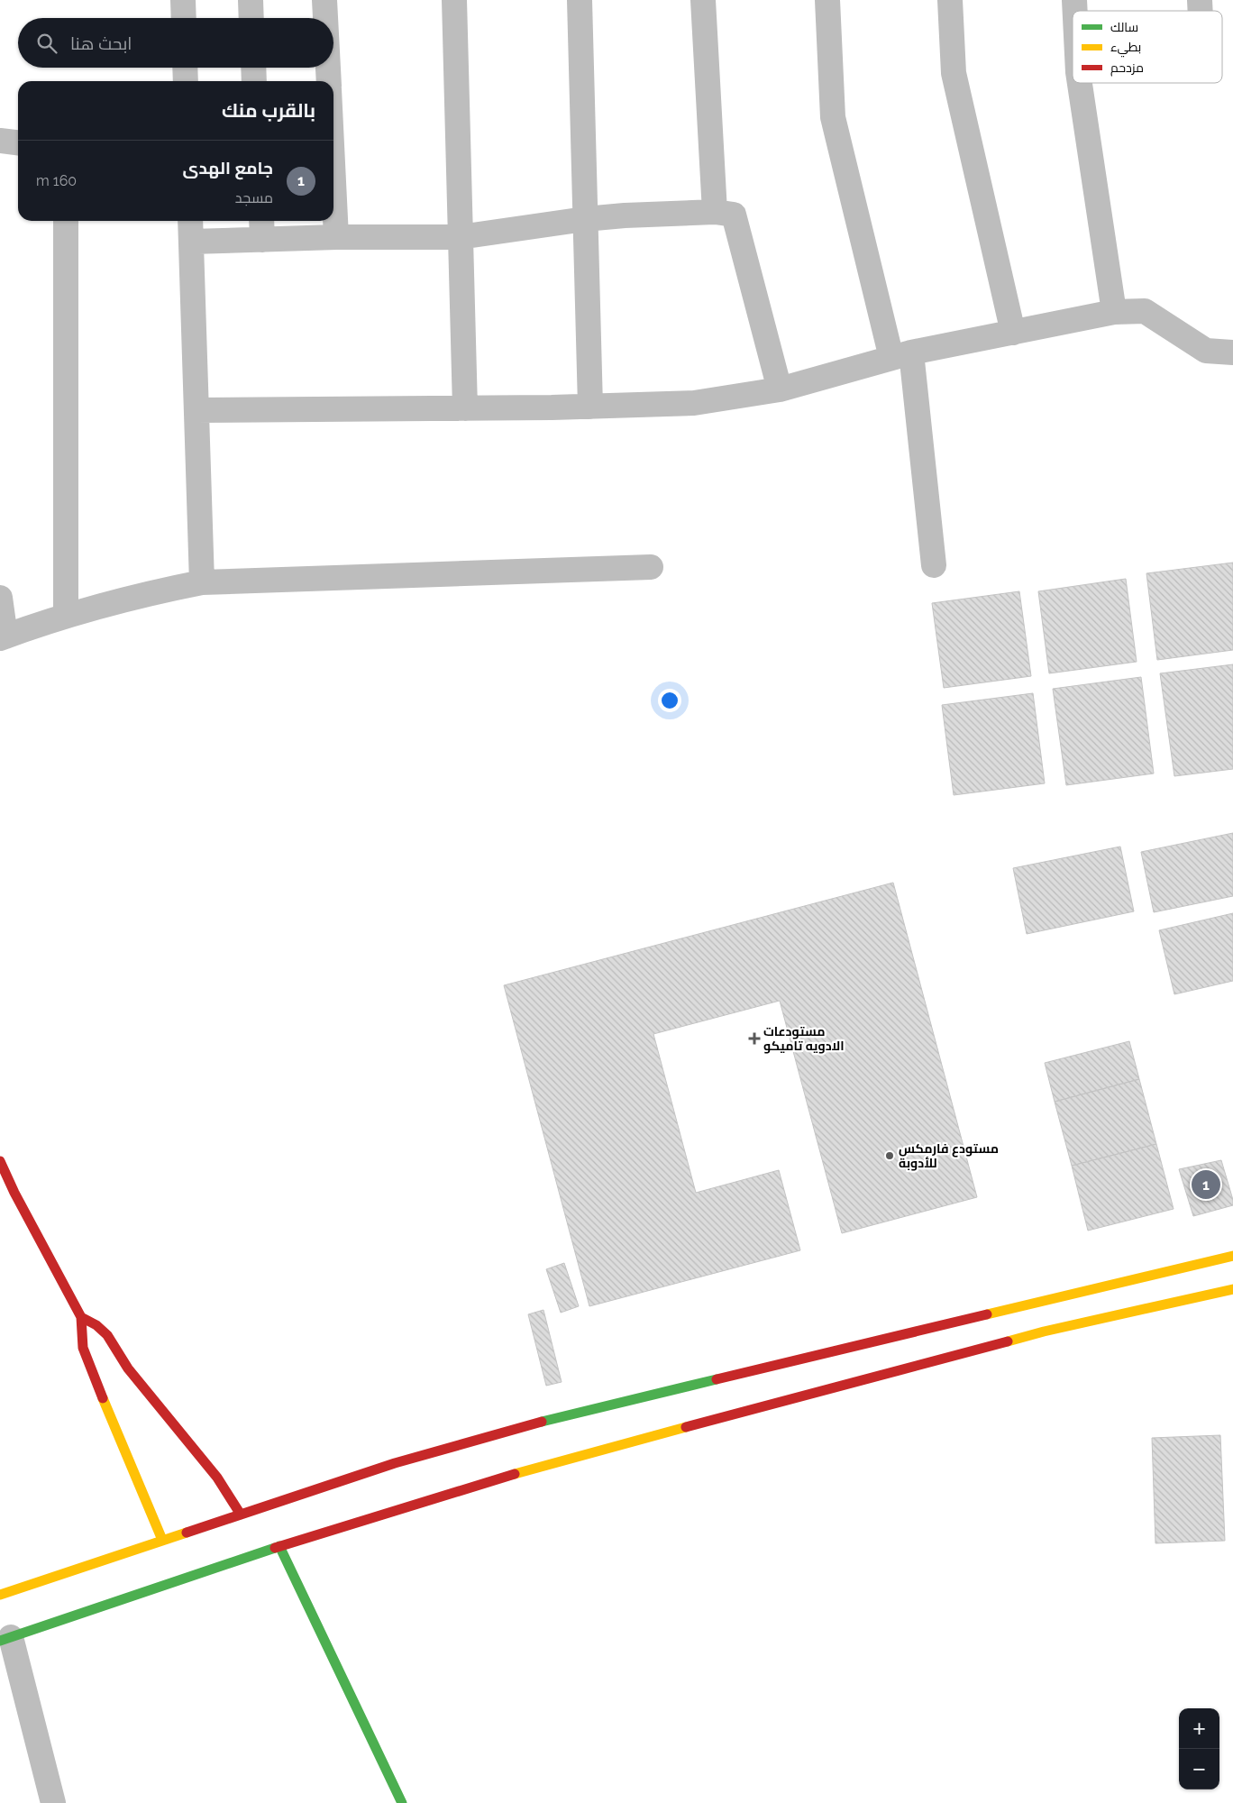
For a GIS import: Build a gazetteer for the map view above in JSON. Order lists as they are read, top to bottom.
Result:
{
  "places": {
    "health": ["مستودعات الادويه تاميكو"],
    "other": ["مستودع فارمكس للأدوبة"]
  },
  "legend": ["سالك", "بطيء", "مزدحم"],
  "page": {
    "search": "ابحث هنا",
    "heading": "بالقرب منك",
    "list": [
      {
        "mark": "1",
        "name": "جامع الهدى",
        "note": "مسجد",
        "value": "160 m"
      }
    ],
    "pins": "1",
    "map_buttons": ["+", "−"]
  }
}
